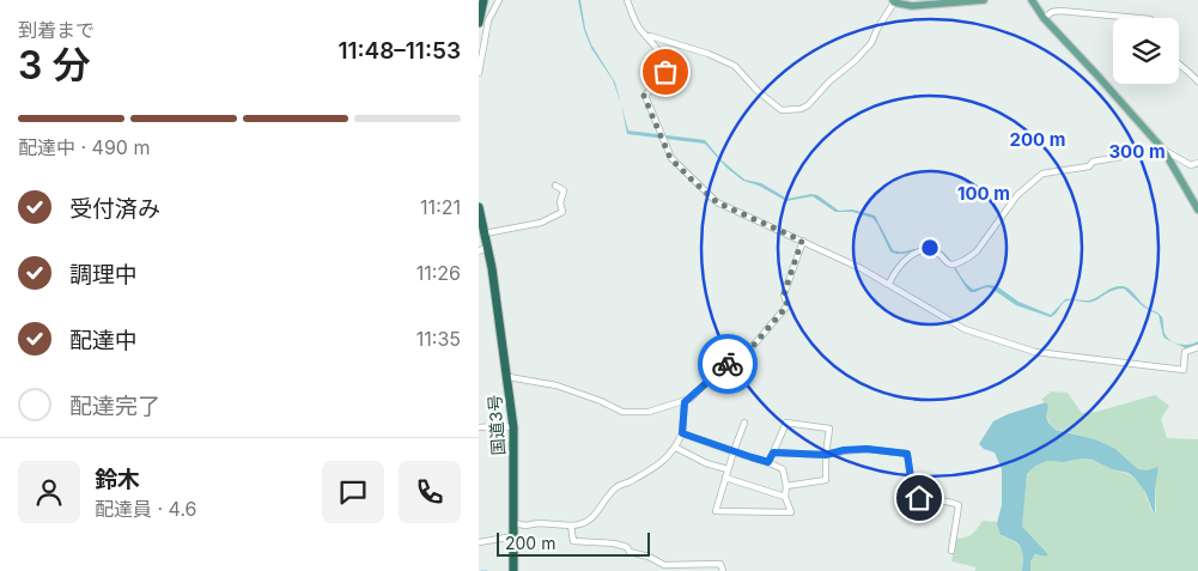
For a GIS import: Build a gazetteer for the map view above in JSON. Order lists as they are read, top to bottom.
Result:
{
  "streets": {
    "highway": ["国道3号"]
  },
  "scale_bar": "200 m",
  "page": {
    "heading": ["3 分", "到着まで", "11:48–11:53"],
    "panel": ["鈴木", "配達員 · 4.6"],
    "bar": "配達中 · 490 m",
    "list": [
      ["受付済み", "11:21"],
      ["調理中", "11:26"],
      ["配達中", "11:35"],
      "配達完了"
    ],
    "scale": "200 m"
  },
  "rings": ["200 m", "300 m", "100 m"]
}
